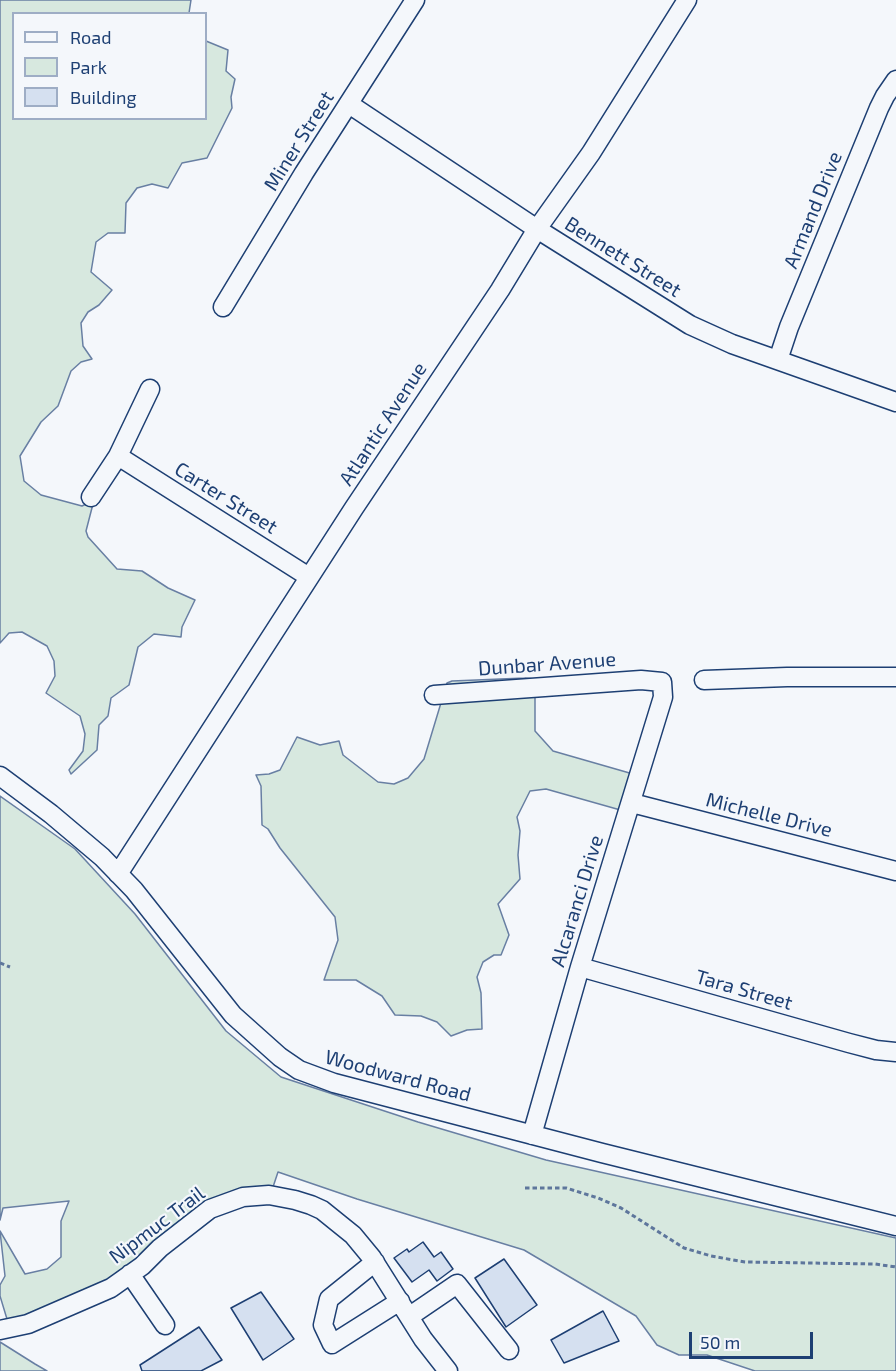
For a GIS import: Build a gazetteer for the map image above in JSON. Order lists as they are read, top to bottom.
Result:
{
  "streets": {
    "street": [
      "Miner Street",
      "Armand Drive",
      "Bennett Street",
      "Atlantic Avenue",
      "Carter Street",
      "Dunbar Avenue",
      "Michelle Drive",
      "Alcaranci Drive",
      "Tara Street",
      "Woodward Road",
      "Nipmuc Trail"
    ]
  },
  "crossings": [
    ["Miner Street", "Bennett Street"],
    ["Armand Drive", "Bennett Street"],
    ["Bennett Street", "Atlantic Avenue"],
    ["Atlantic Avenue", "Carter Street"],
    ["Atlantic Avenue", "Woodward Road"],
    ["Dunbar Avenue", "Alcaranci Drive"],
    ["Michelle Drive", "Alcaranci Drive"],
    ["Alcaranci Drive", "Tara Street"],
    ["Alcaranci Drive", "Woodward Road"]
  ],
  "legend": ["Road", "Park", "Building"],
  "scale_bar": "50 m"
}
